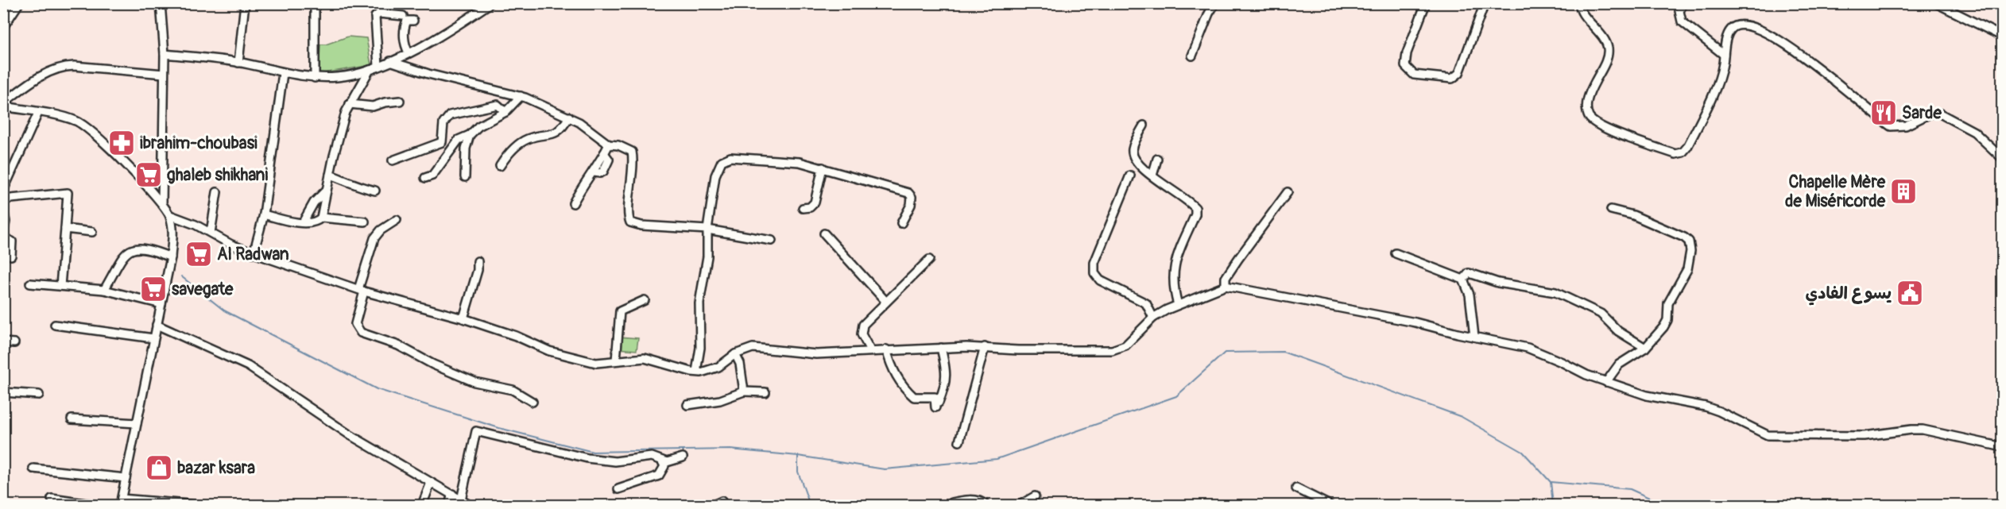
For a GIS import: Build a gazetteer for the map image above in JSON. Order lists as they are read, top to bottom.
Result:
{
  "places": {
    "restaurant": ["Sarde"],
    "pharmacy": ["ibrahim-choubasi"],
    "supermarket": ["ghaleb shikhani", "Al Radwan", "savegate"],
    "building": ["Chapelle Mère de Miséricorde"],
    "public building": ["يسوع الفادي"],
    "shop": ["bazar ksara"]
  }
}
